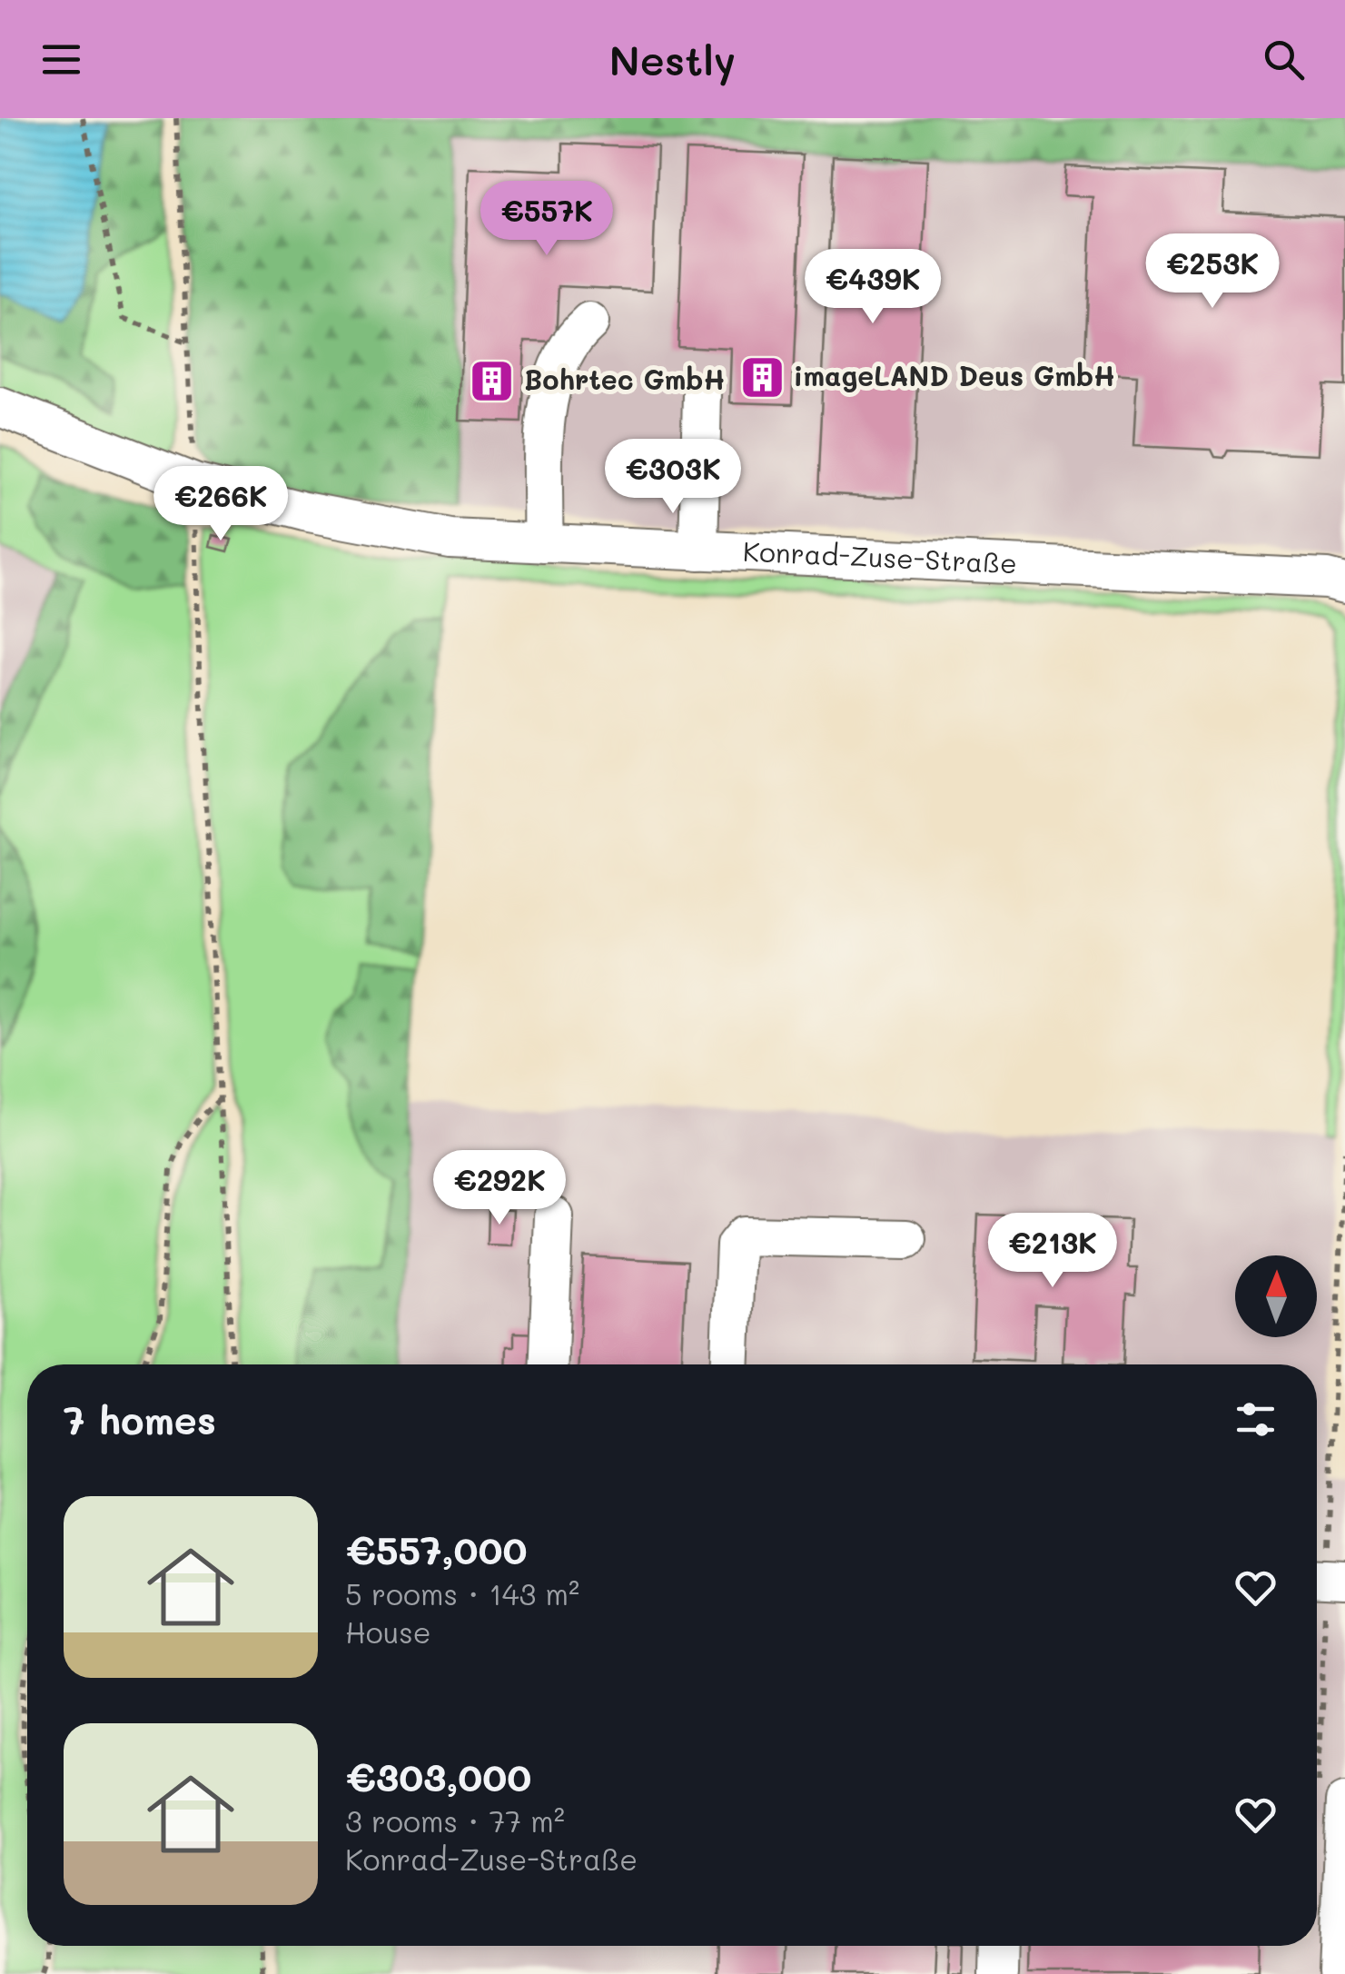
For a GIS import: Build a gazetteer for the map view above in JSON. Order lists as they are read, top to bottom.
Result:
{
  "streets": {
    "street": ["Konrad-Zuse-Straße"]
  },
  "places": {
    "building": ["imageLAND Deus GmbH", "Bohrtec GmbH"]
  },
  "north": "top",
  "page": {
    "header": "Nestly",
    "price": [
      "€557K",
      "€253K",
      "€439K",
      "€303K",
      "€266K",
      "€292K",
      "€213K"
    ],
    "heading": "7 homes",
    "list": [
      {
        "name": "€557,000",
        "note": "5 rooms · 143 m² · House"
      },
      {
        "name": "€303,000",
        "note": "3 rooms · 77 m² · Konrad-Zuse-Straße"
      }
    ]
  }
}
